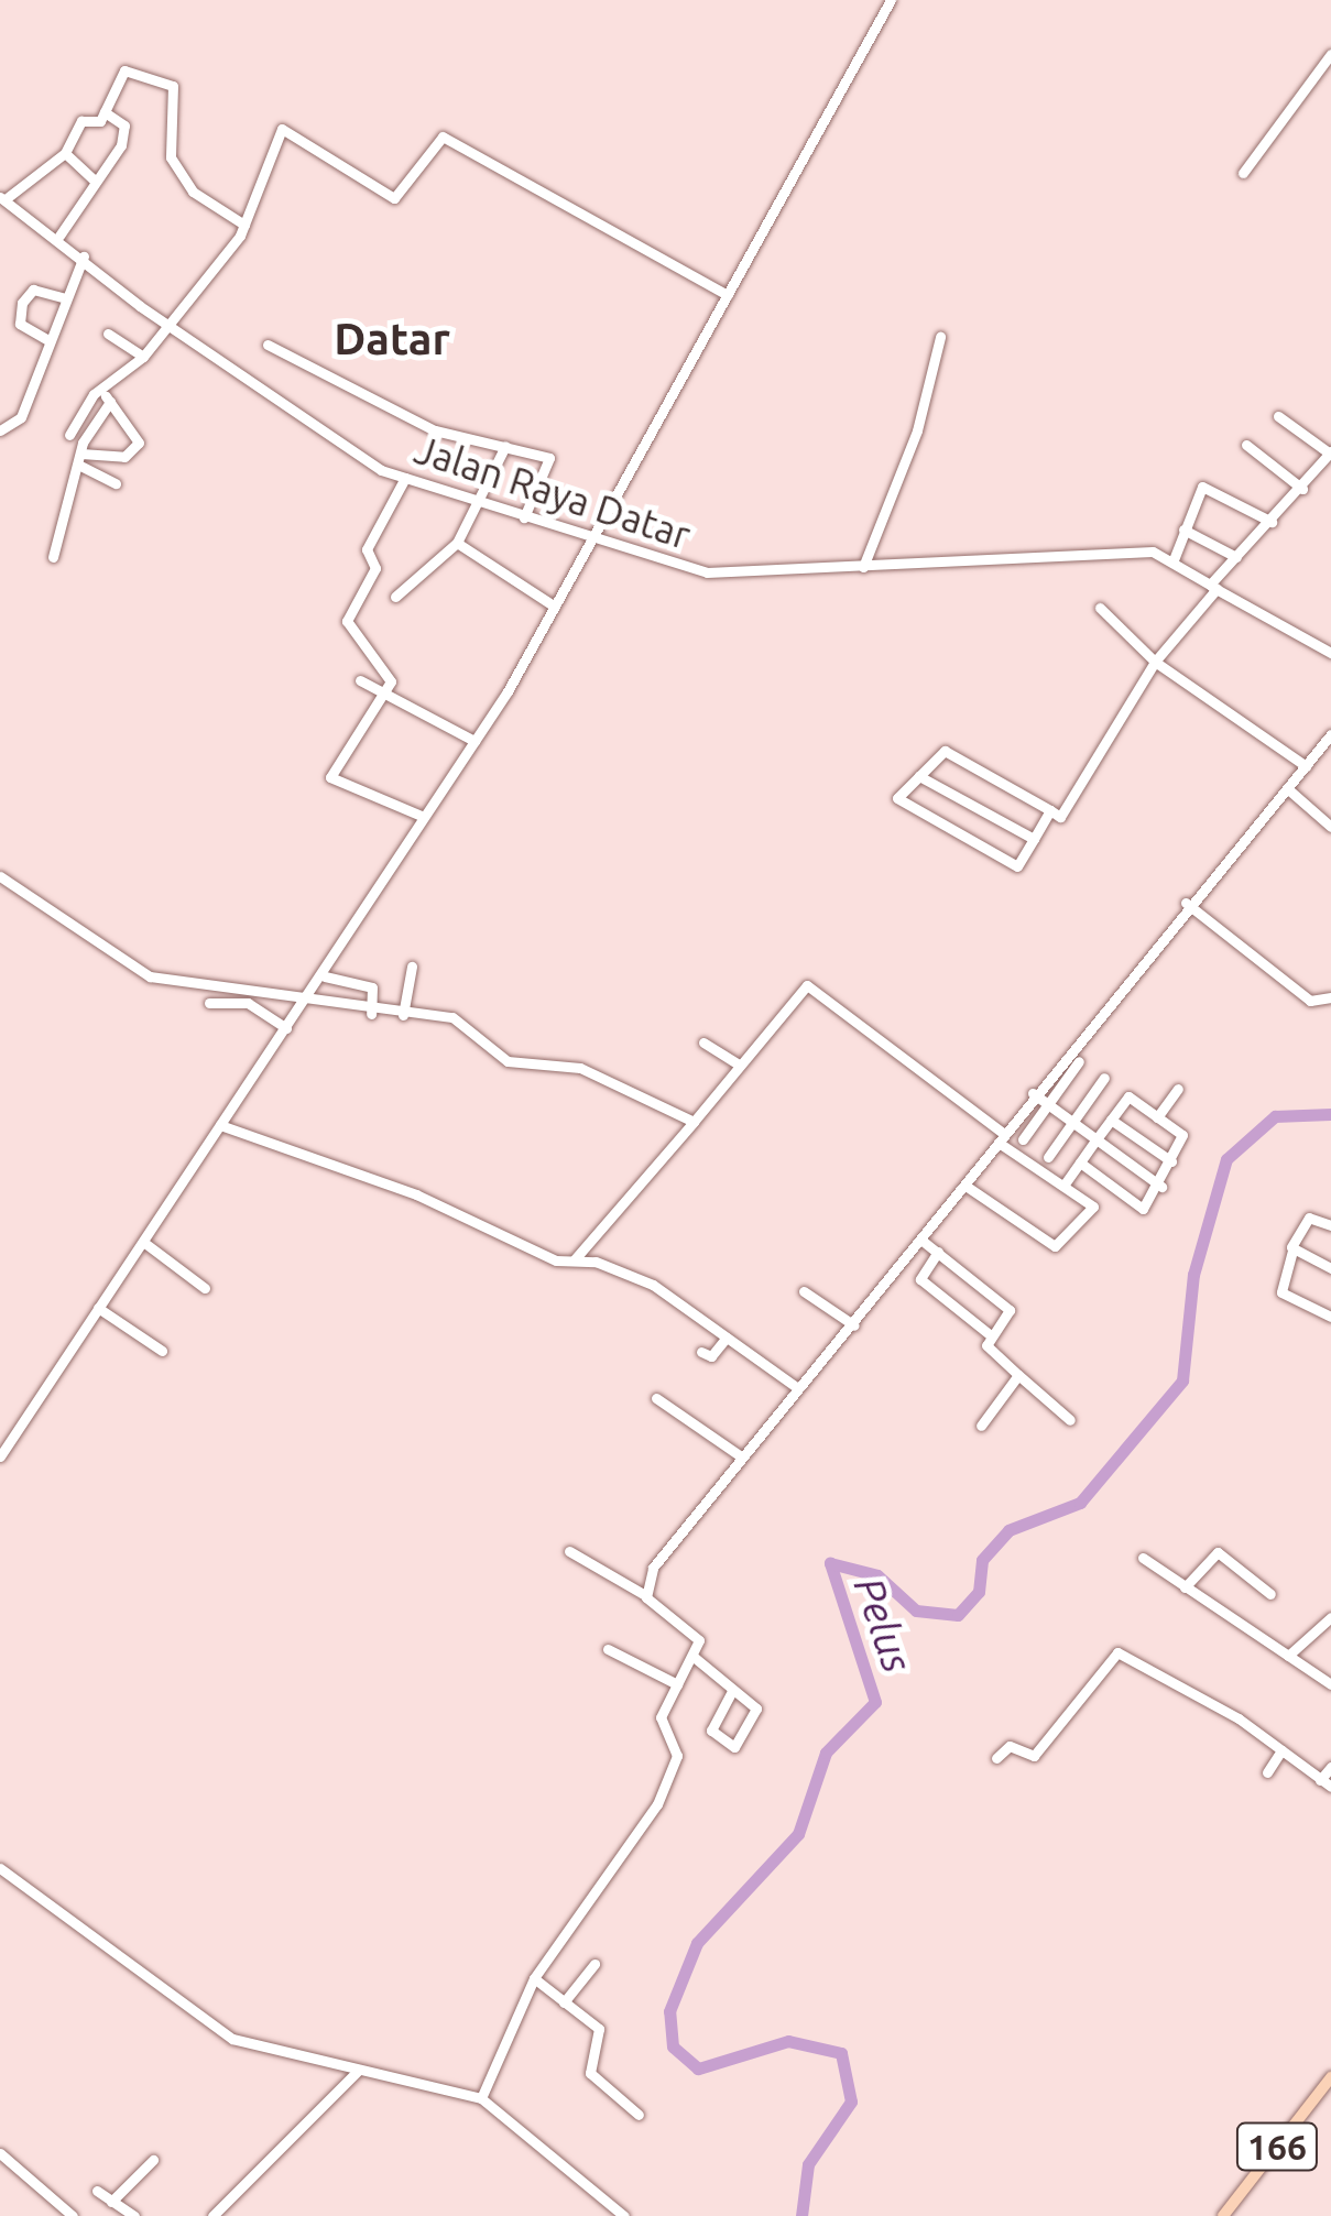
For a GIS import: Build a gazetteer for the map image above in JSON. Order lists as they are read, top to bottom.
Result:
{
  "streets": {
    "main road": ["166"],
    "street": ["Jalan Raya Datar"]
  },
  "districts": ["Datar"],
  "water": ["Pelus"]
}
